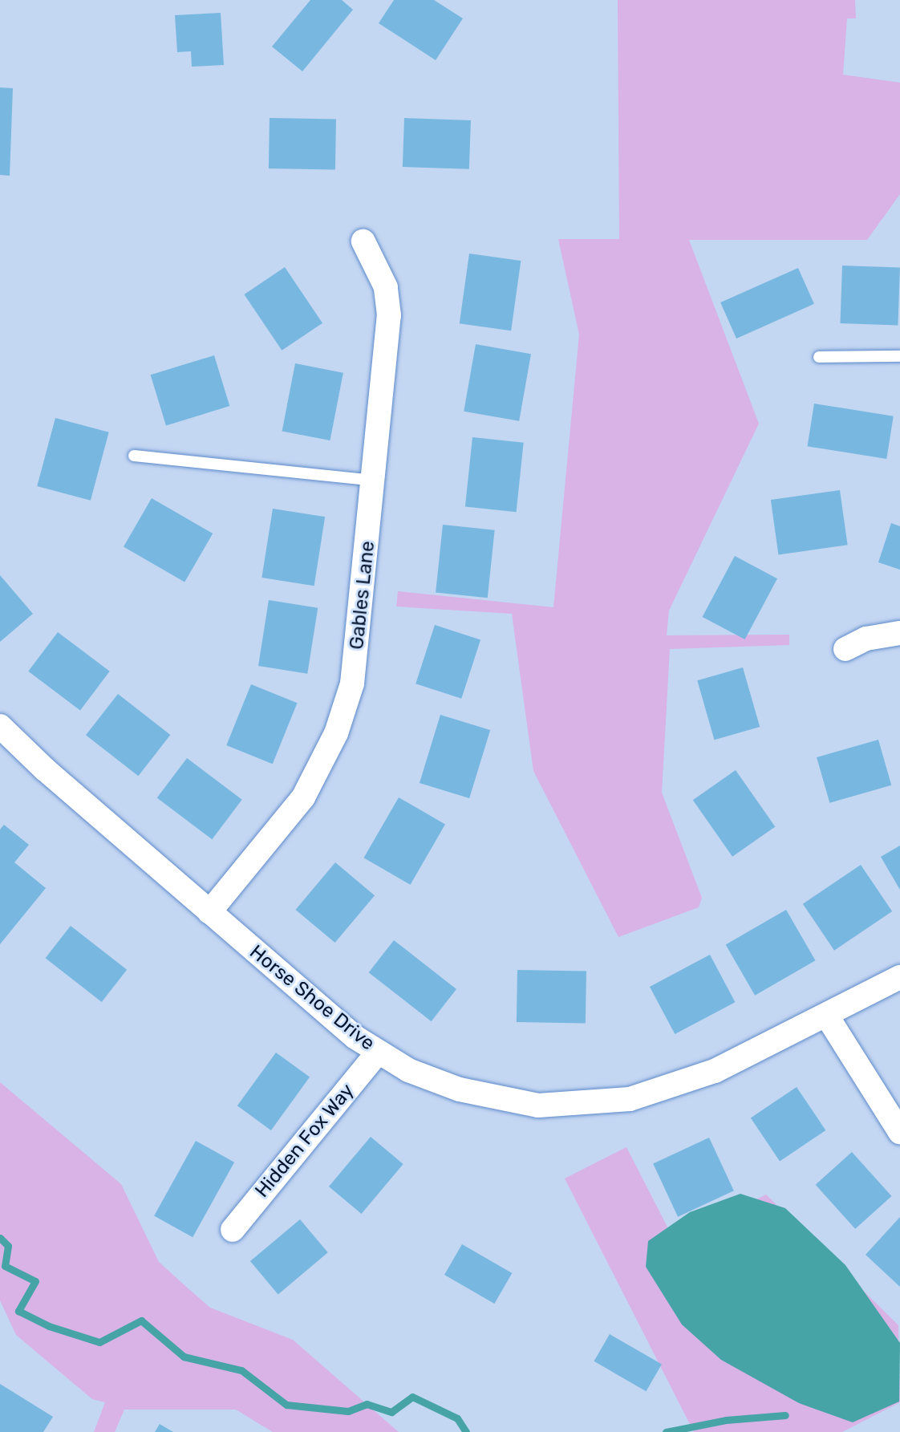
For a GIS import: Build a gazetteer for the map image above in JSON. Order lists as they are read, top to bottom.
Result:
{
  "streets": {
    "street": ["Gables Lane", "Horse Shoe Drive", "Hidden Fox Way"]
  },
  "crossings": [
    ["Gables Lane", "Horse Shoe Drive"],
    ["Horse Shoe Drive", "Hidden Fox Way"]
  ]
}
